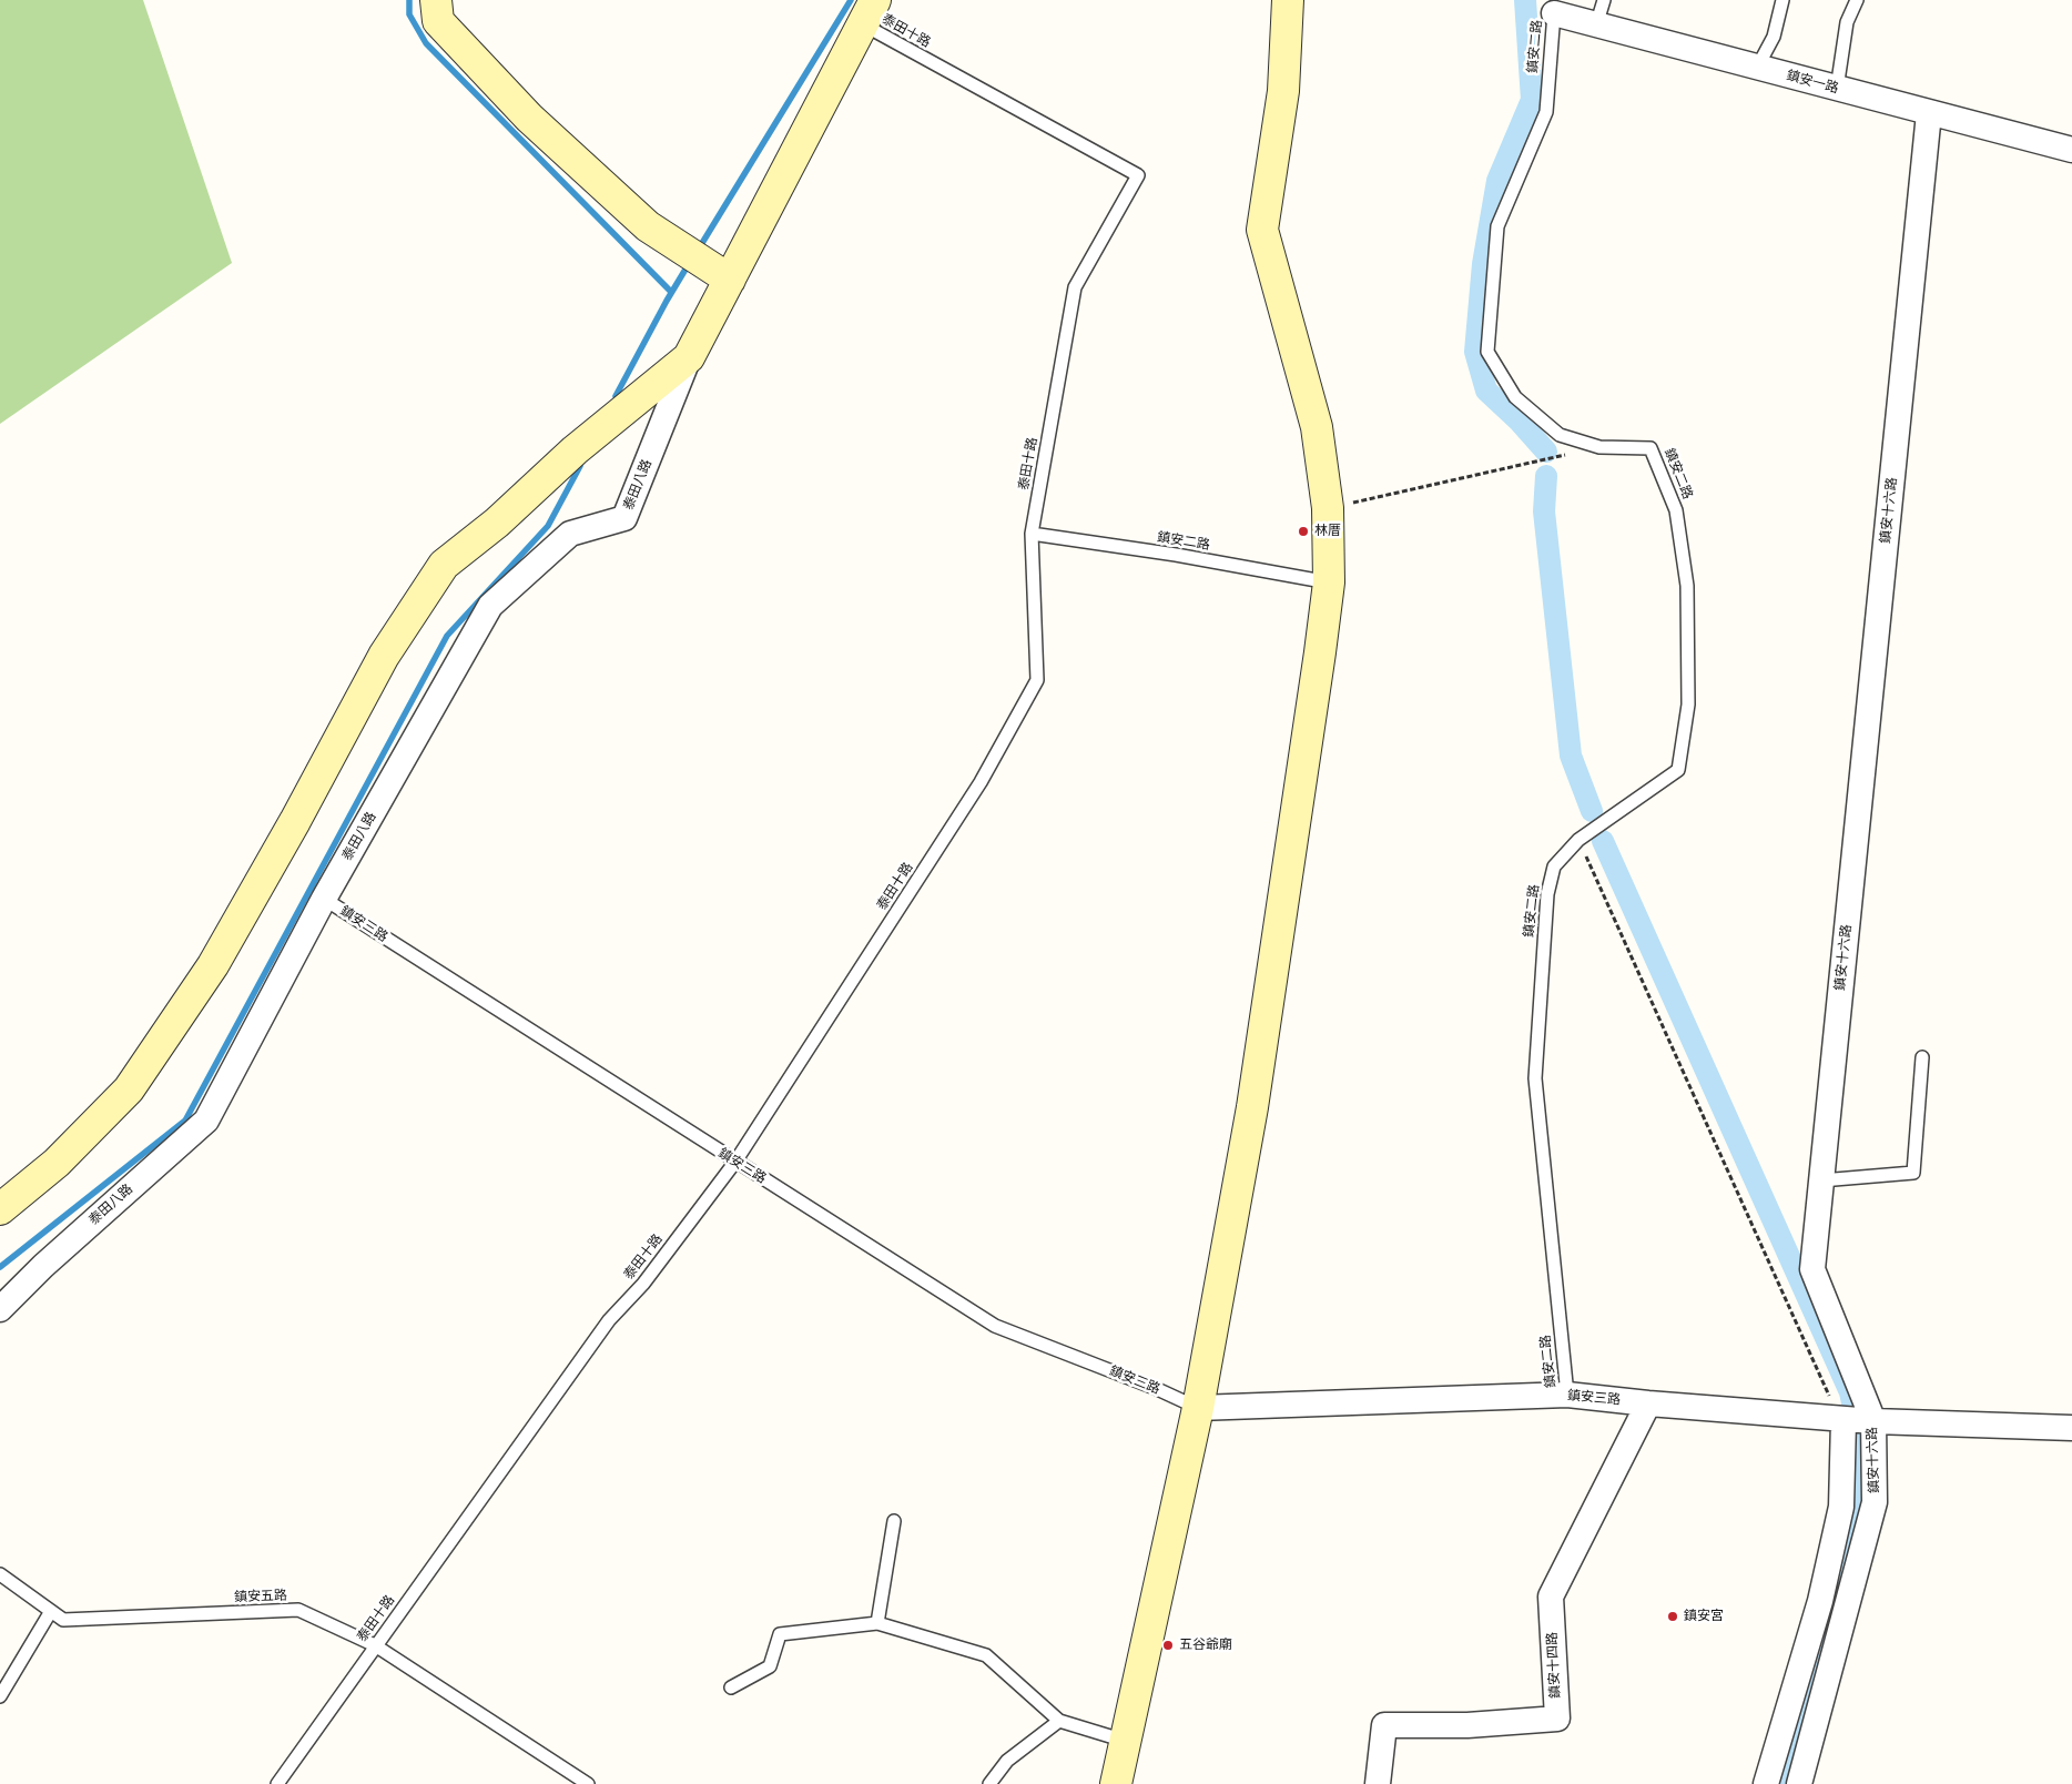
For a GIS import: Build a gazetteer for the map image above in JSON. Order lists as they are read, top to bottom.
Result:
{
  "streets": {
    "street": [
      "鎮安一路",
      "泰田八路",
      "鎮安十六路",
      "鎮安三路",
      "鎮安十四路"
    ],
    "lane": ["泰田十路", "鎮安二路", "鎮安五路"]
  },
  "crossings": [
    ["泰田十路", "鎮安二路"],
    ["泰田十路", "鎮安三路"],
    ["泰田十路", "鎮安五路"],
    ["鎮安二路", "鎮安一路"],
    ["鎮安二路", "鎮安三路"],
    ["鎮安一路", "鎮安十六路"],
    ["泰田八路", "鎮安三路"],
    ["鎮安十六路", "鎮安三路"],
    ["鎮安三路", "鎮安十四路"]
  ],
  "places": ["林厝", "鎮安宮", "五谷爺廟"]
}
